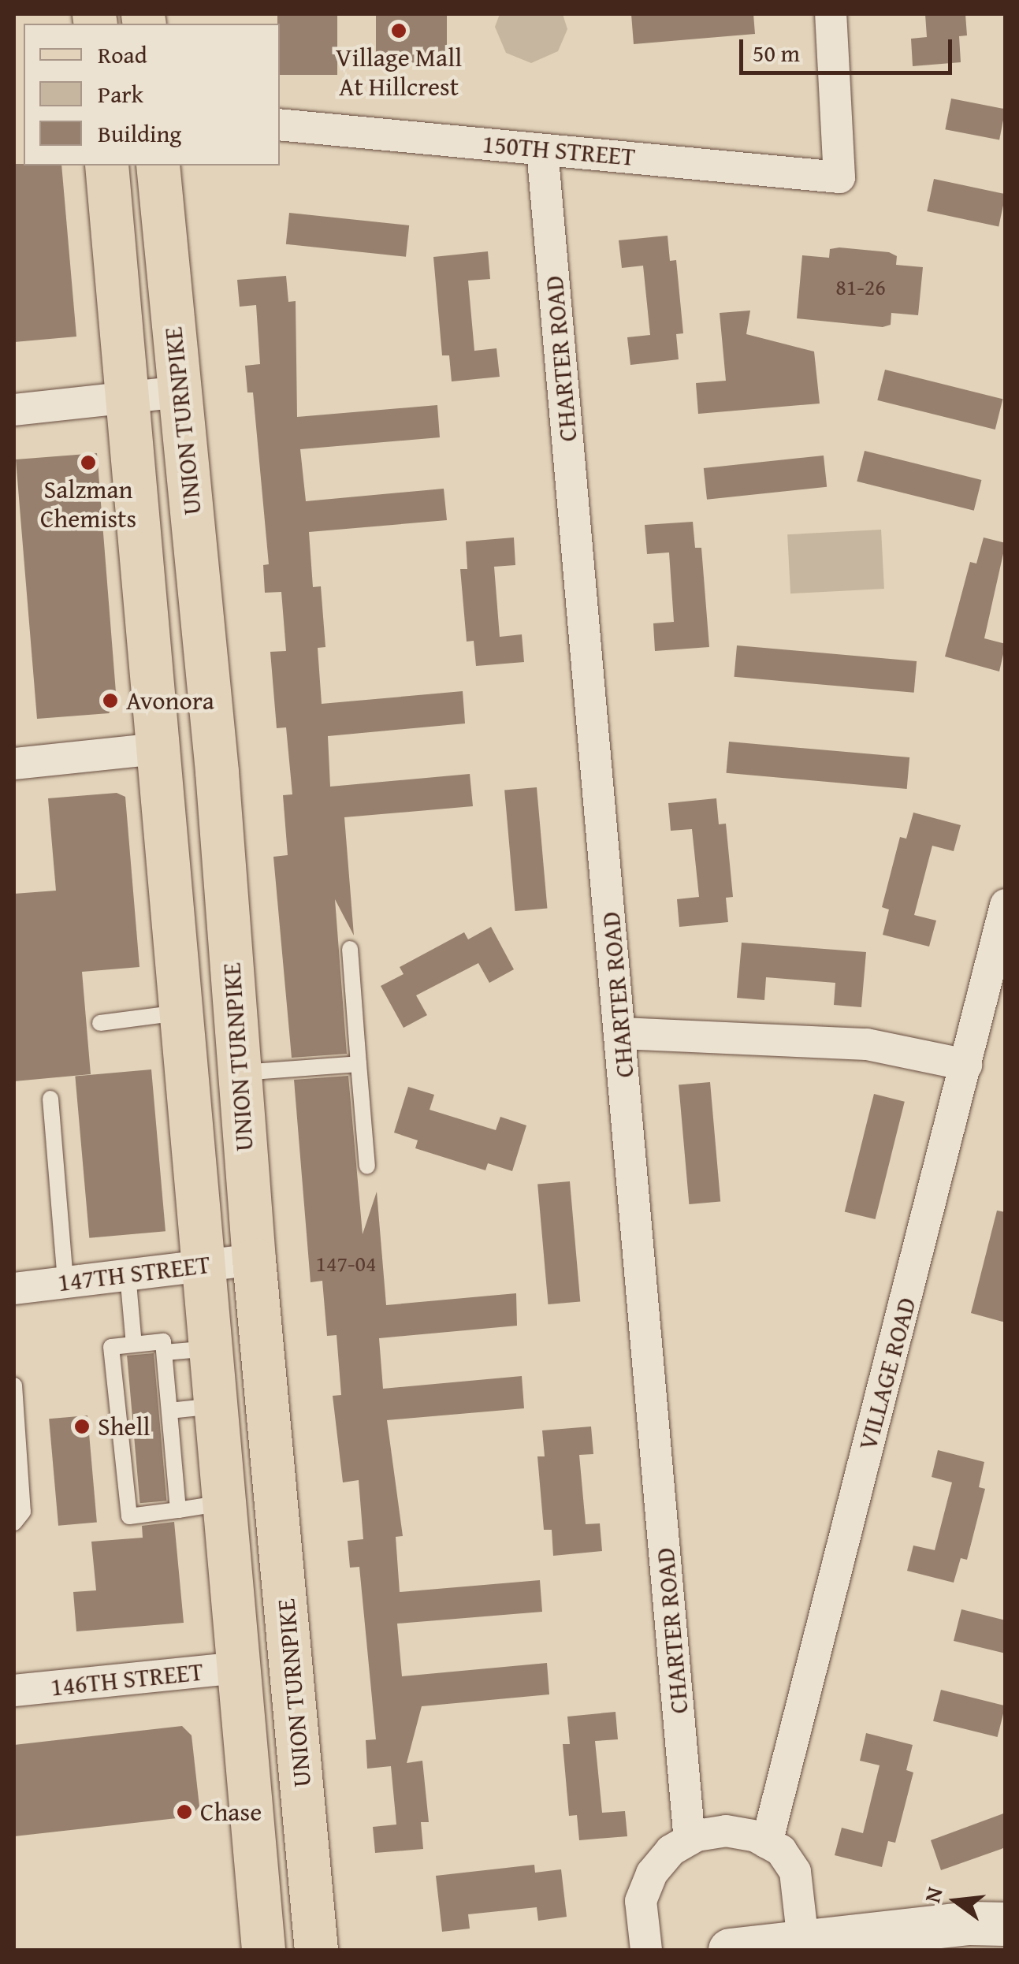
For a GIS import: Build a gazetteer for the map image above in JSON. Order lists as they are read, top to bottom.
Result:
{
  "streets": {
    "main road": ["UNION TURNPIKE"],
    "street": [
      "150TH STREET",
      "CHARTER ROAD",
      "147TH STREET",
      "VILLAGE ROAD",
      "146TH STREET"
    ]
  },
  "crossings": [
    ["150TH STREET", "CHARTER ROAD"],
    ["UNION TURNPIKE", "147TH STREET"],
    ["UNION TURNPIKE", "146TH STREET"]
  ],
  "places": [
    "Village Mall At Hillcrest",
    "Salzman Chemists",
    "Avonora",
    "Shell",
    "Chase"
  ],
  "house_numbers": ["81-26", "147-04"],
  "legend": ["Road", "Park", "Building"],
  "scale_bar": "50 m",
  "north": "left"
}
